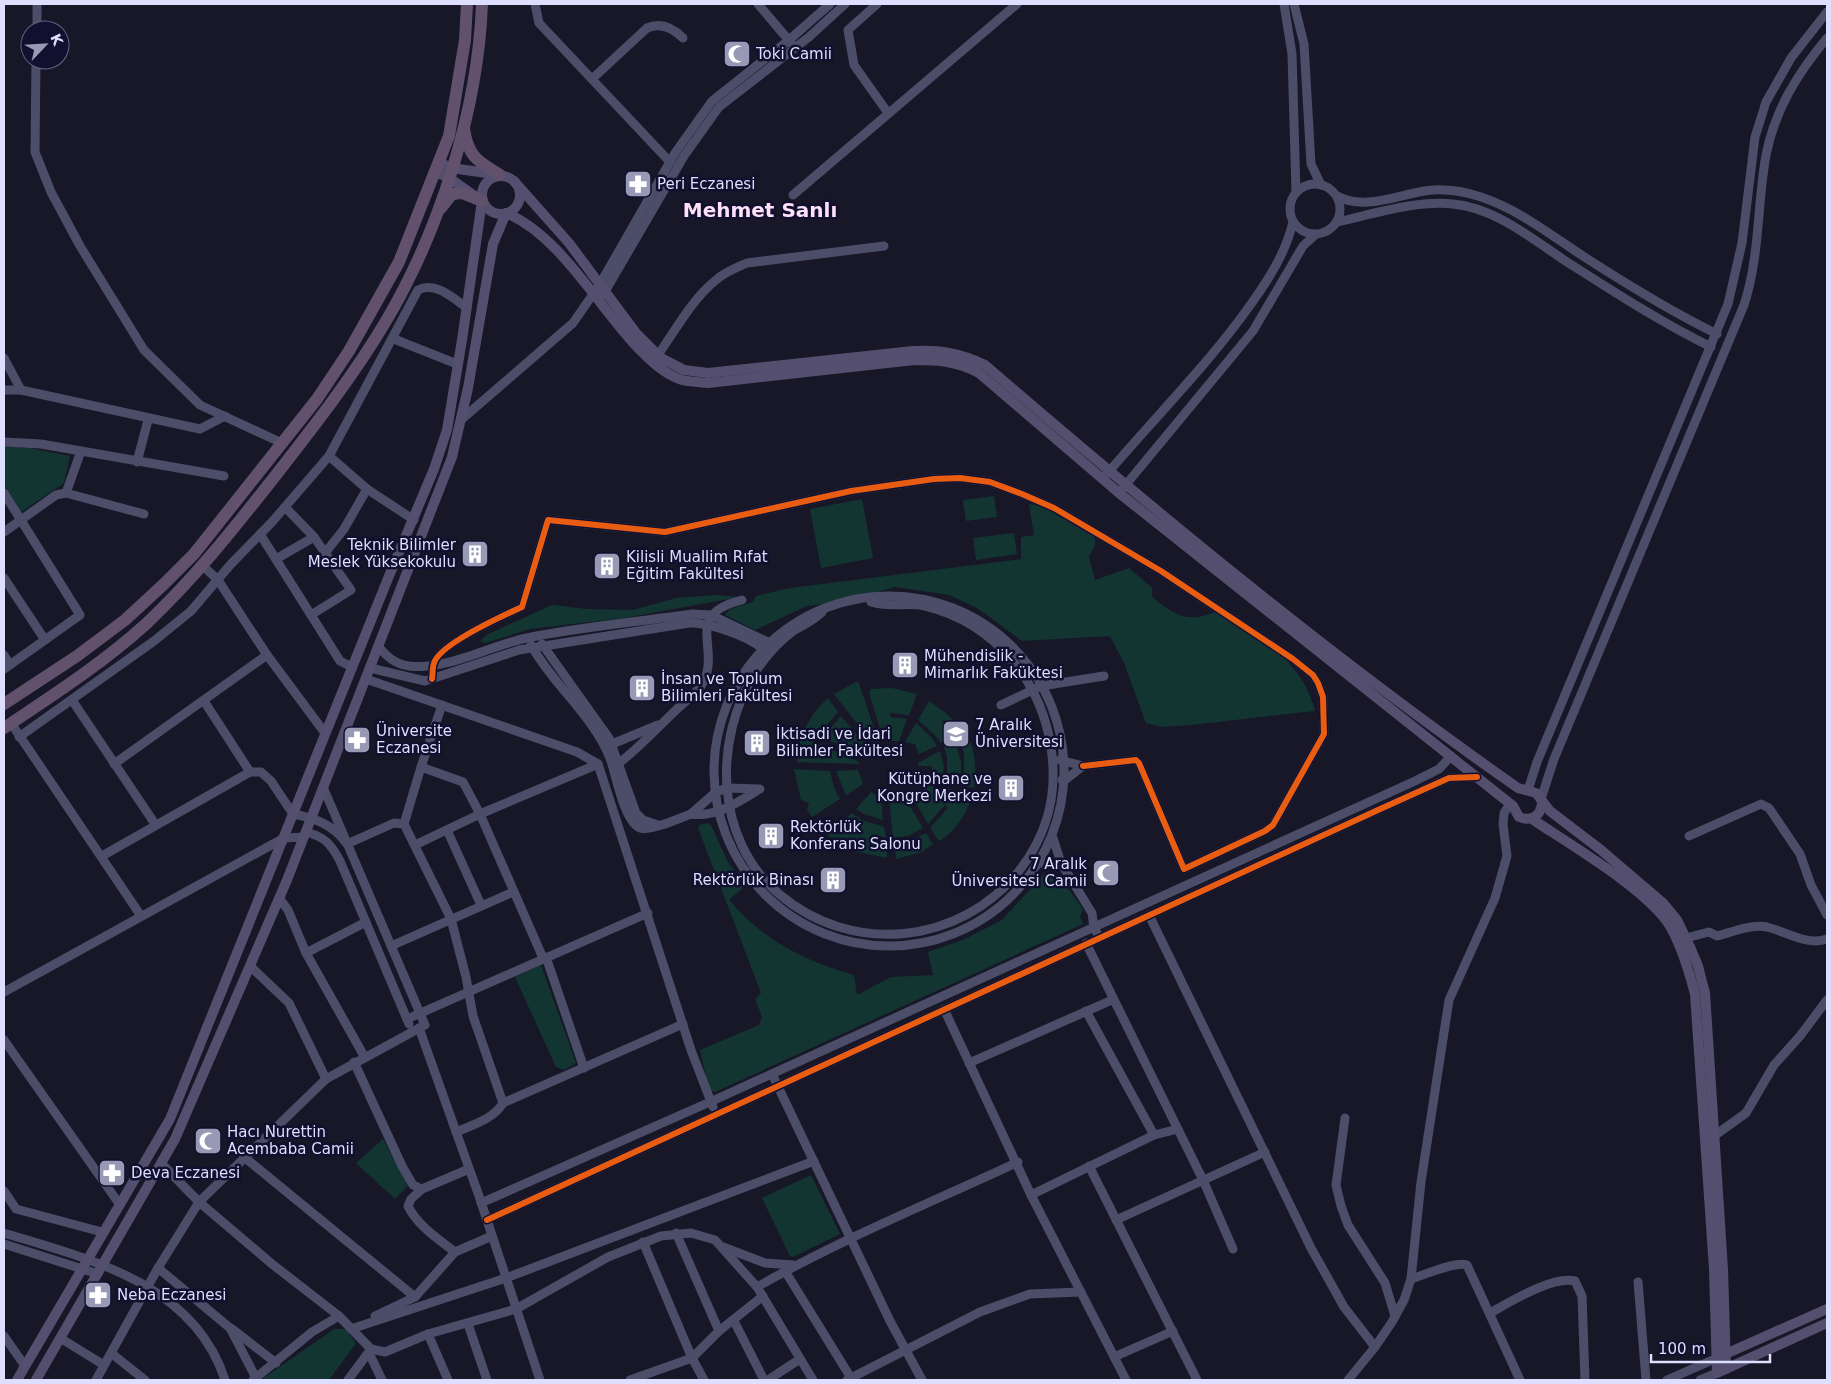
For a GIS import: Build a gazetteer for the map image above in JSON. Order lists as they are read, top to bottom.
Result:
{
  "districts": ["Mehmet Sanlı"],
  "places": {
    "mosque": ["Toki Camii", "7 Aralık Üniversitesi Camii", "Hacı Nurettin Acembaba Camii"],
    "pharmacy": [
      "Peri Eczanesi",
      "Üniversite Eczanesi",
      "Deva Eczanesi",
      "Neba Eczanesi"
    ],
    "building": [
      "Teknik Bilimler Meslek Yüksekokulu",
      "Kilisli Muallim Rıfat Eğitim Fakültesi",
      "Mühendislik - Mimarlık Faküktesi",
      "İnsan ve Toplum Bilimleri Fakültesi",
      "İktisadi ve İdari Bilimler Fakültesi",
      "Kütüphane ve Kongre Merkezi",
      "Rektörlük Konferans Salonu",
      "Rektörlük Binası"
    ],
    "school or university": ["7 Aralık Üniversitesi"]
  },
  "scale_bar": "100 m",
  "north": "top right"
}
